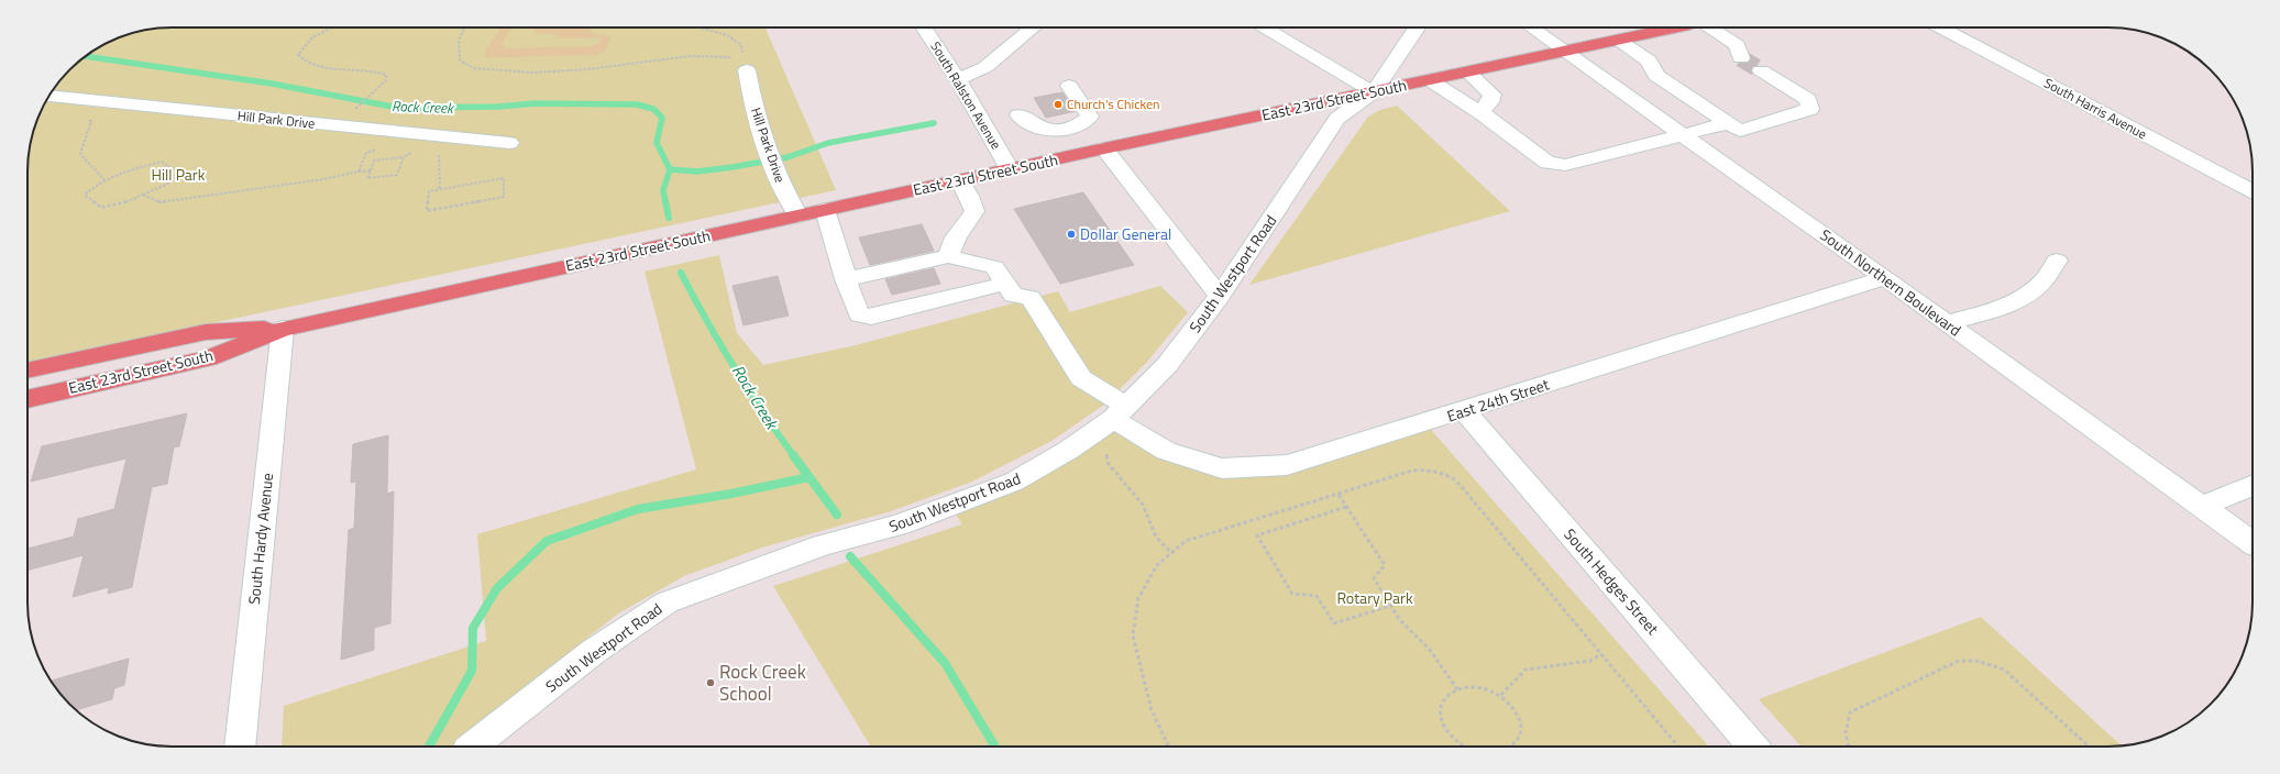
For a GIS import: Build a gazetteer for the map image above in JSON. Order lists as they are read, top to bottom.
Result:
{
  "streets": {
    "main road": ["East 23rd Street South"],
    "street": [
      "South Ralston Avenue",
      "South Harris Avenue",
      "Hill Park Drive",
      "South Westport Road",
      "South Northern Boulevard",
      "East 24th Street",
      "South Hardy Avenue",
      "South Hedges Street"
    ]
  },
  "crossings": [
    ["South Ralston Avenue", "East 23rd Street South"],
    ["East 23rd Street South", "Hill Park Drive"],
    ["East 23rd Street South", "South Westport Road"],
    ["East 23rd Street South", "South Northern Boulevard"],
    ["East 23rd Street South", "South Hardy Avenue"],
    ["South Westport Road", "East 24th Street"],
    ["South Northern Boulevard", "East 24th Street"],
    ["East 24th Street", "South Hedges Street"]
  ],
  "water": ["Rock Creek"],
  "parks": ["Hill Park", "Rotary Park"],
  "places": ["Church's Chicken", "Dollar General", "Rock Creek School"]
}
